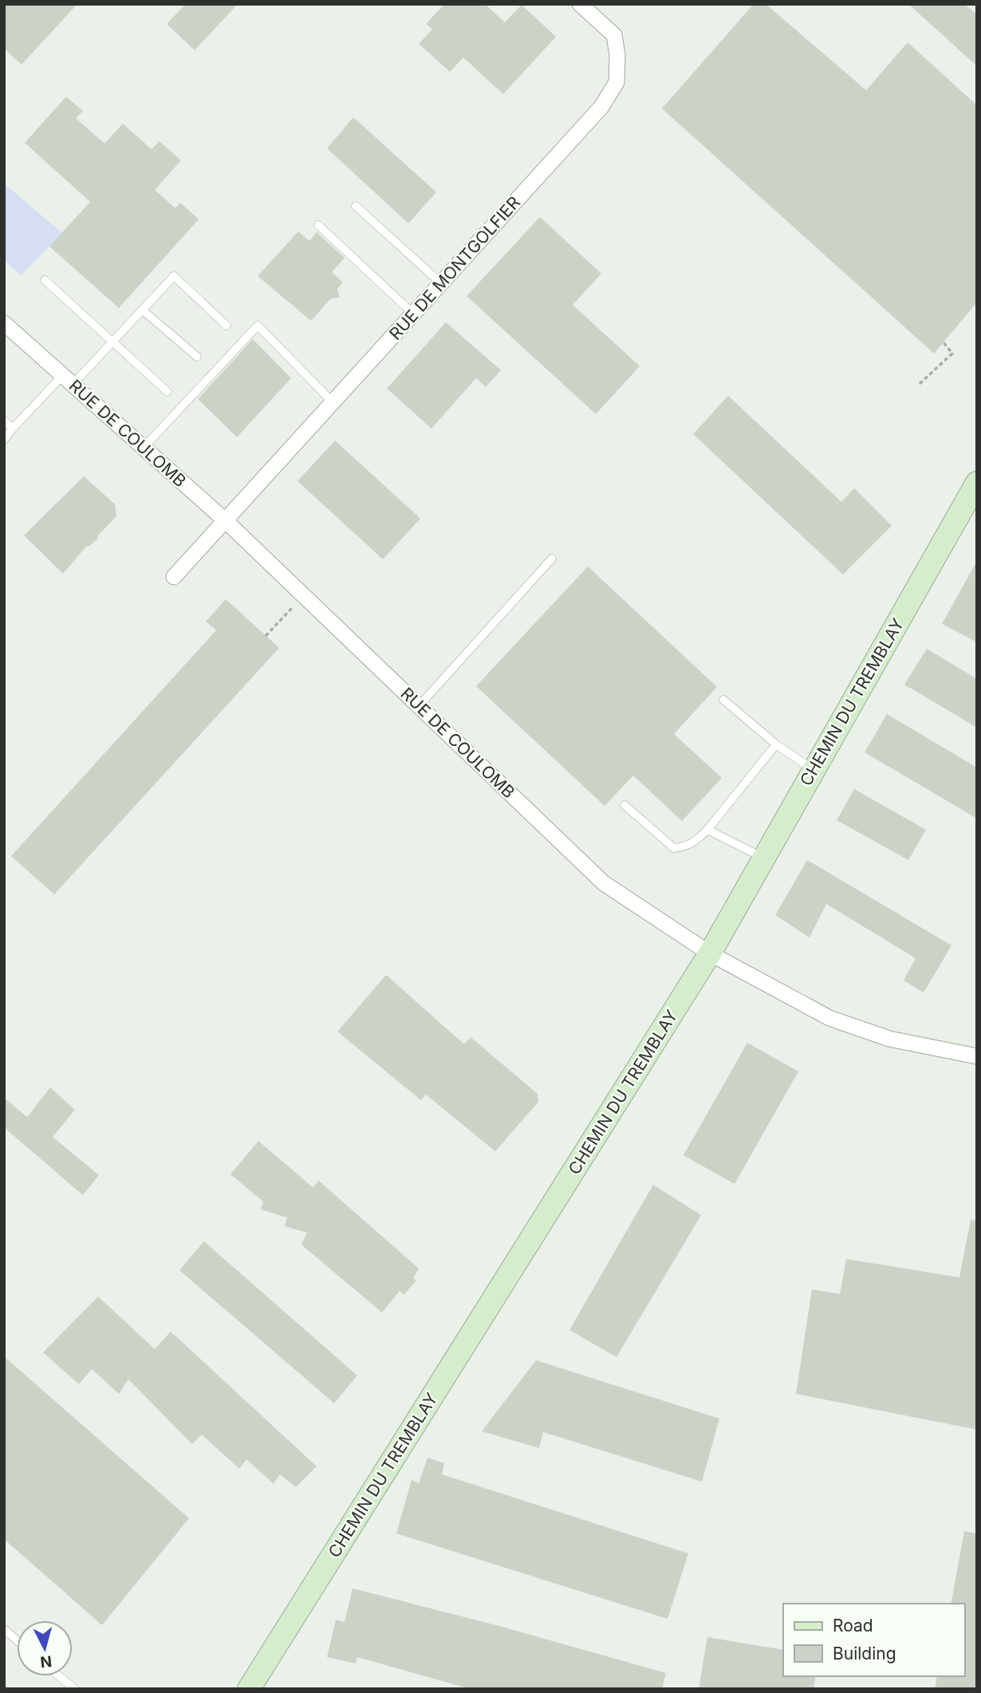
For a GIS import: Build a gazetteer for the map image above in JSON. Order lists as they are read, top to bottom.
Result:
{
  "streets": {
    "street": ["RUE DE MONTGOLFIER", "RUE DE COULOMB", "CHEMIN DU TREMBLAY"]
  },
  "crossings": [
    ["RUE DE MONTGOLFIER", "RUE DE COULOMB"],
    ["RUE DE COULOMB", "CHEMIN DU TREMBLAY"]
  ],
  "legend": ["Road", "Building"],
  "north": "bottom"
}
